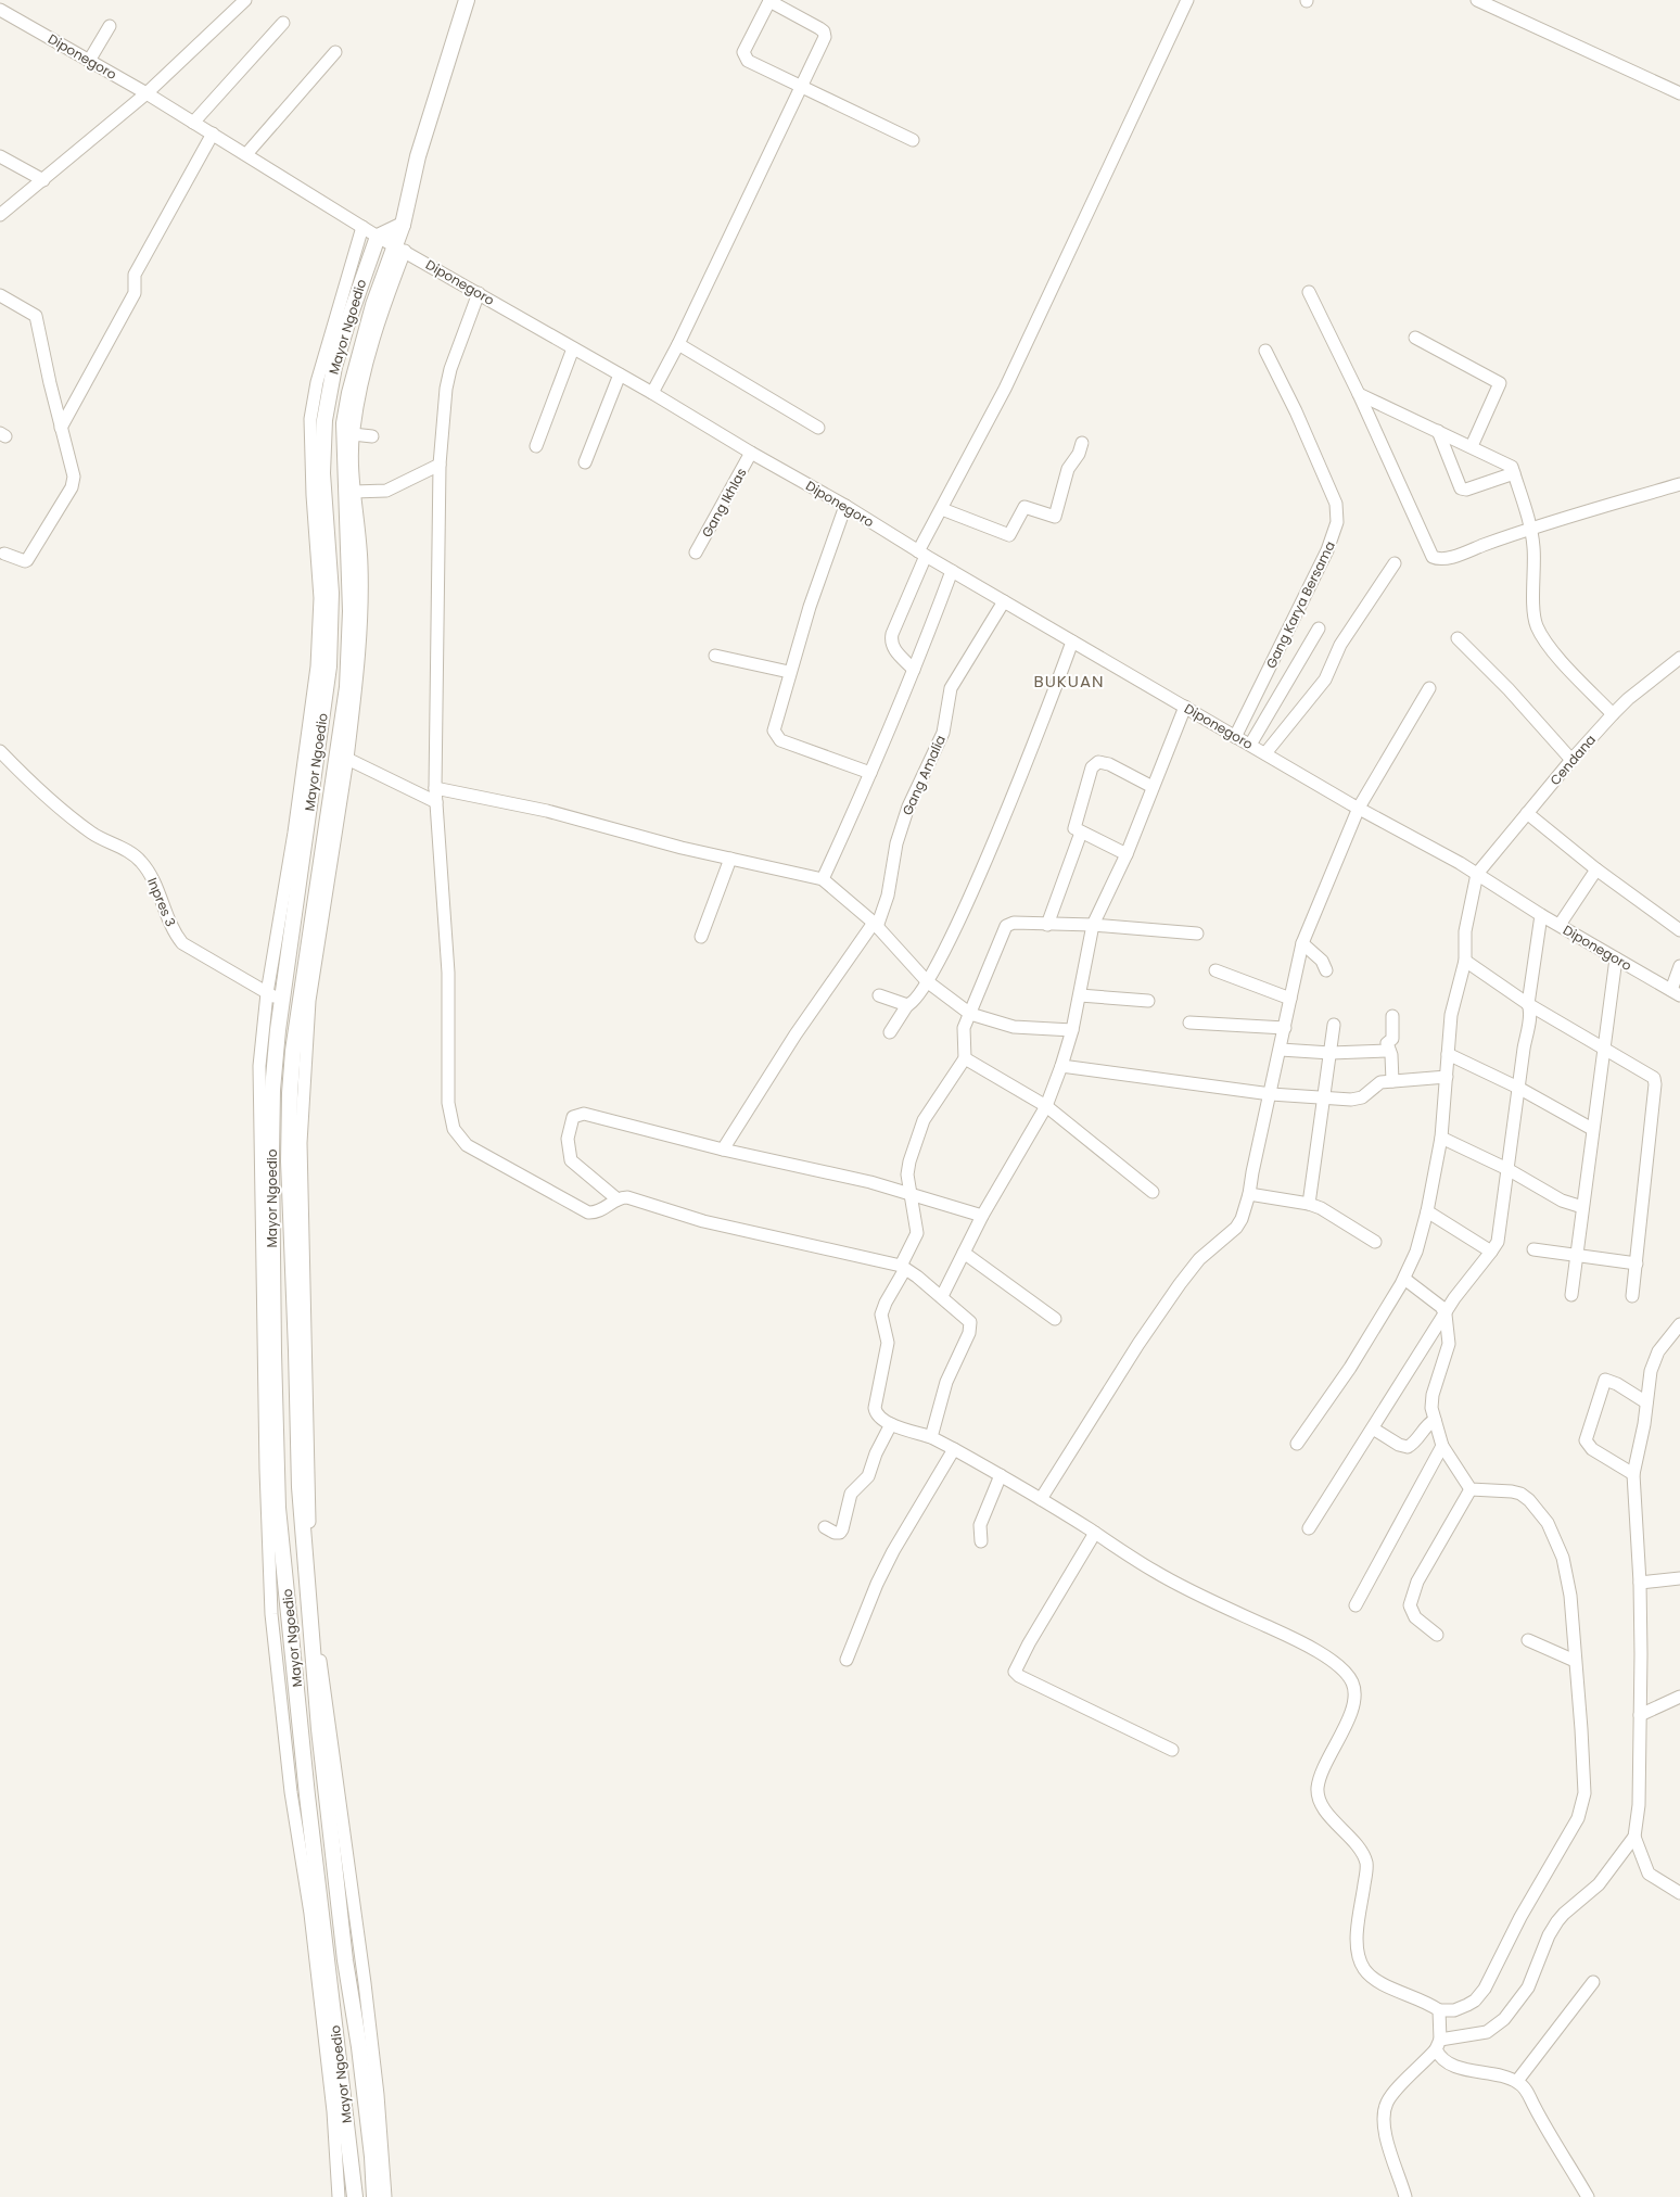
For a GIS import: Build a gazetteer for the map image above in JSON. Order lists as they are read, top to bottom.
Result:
{
  "streets": {
    "street": [
      "Diponegoro",
      "Mayor Ngoedio",
      "Gang Ikhlas",
      "Gang Karya Bersama",
      "Cendana",
      "Gang Amalia",
      "Inpres 3"
    ]
  },
  "crossings": [
    ["Diponegoro", "Mayor Ngoedio"],
    ["Diponegoro", "Gang Ikhlas"],
    ["Diponegoro", "Gang Karya Bersama"],
    ["Diponegoro", "Cendana"],
    ["Diponegoro", "Gang Amalia"],
    ["Mayor Ngoedio", "Inpres 3"]
  ],
  "districts": ["BUKUAN"]
}
